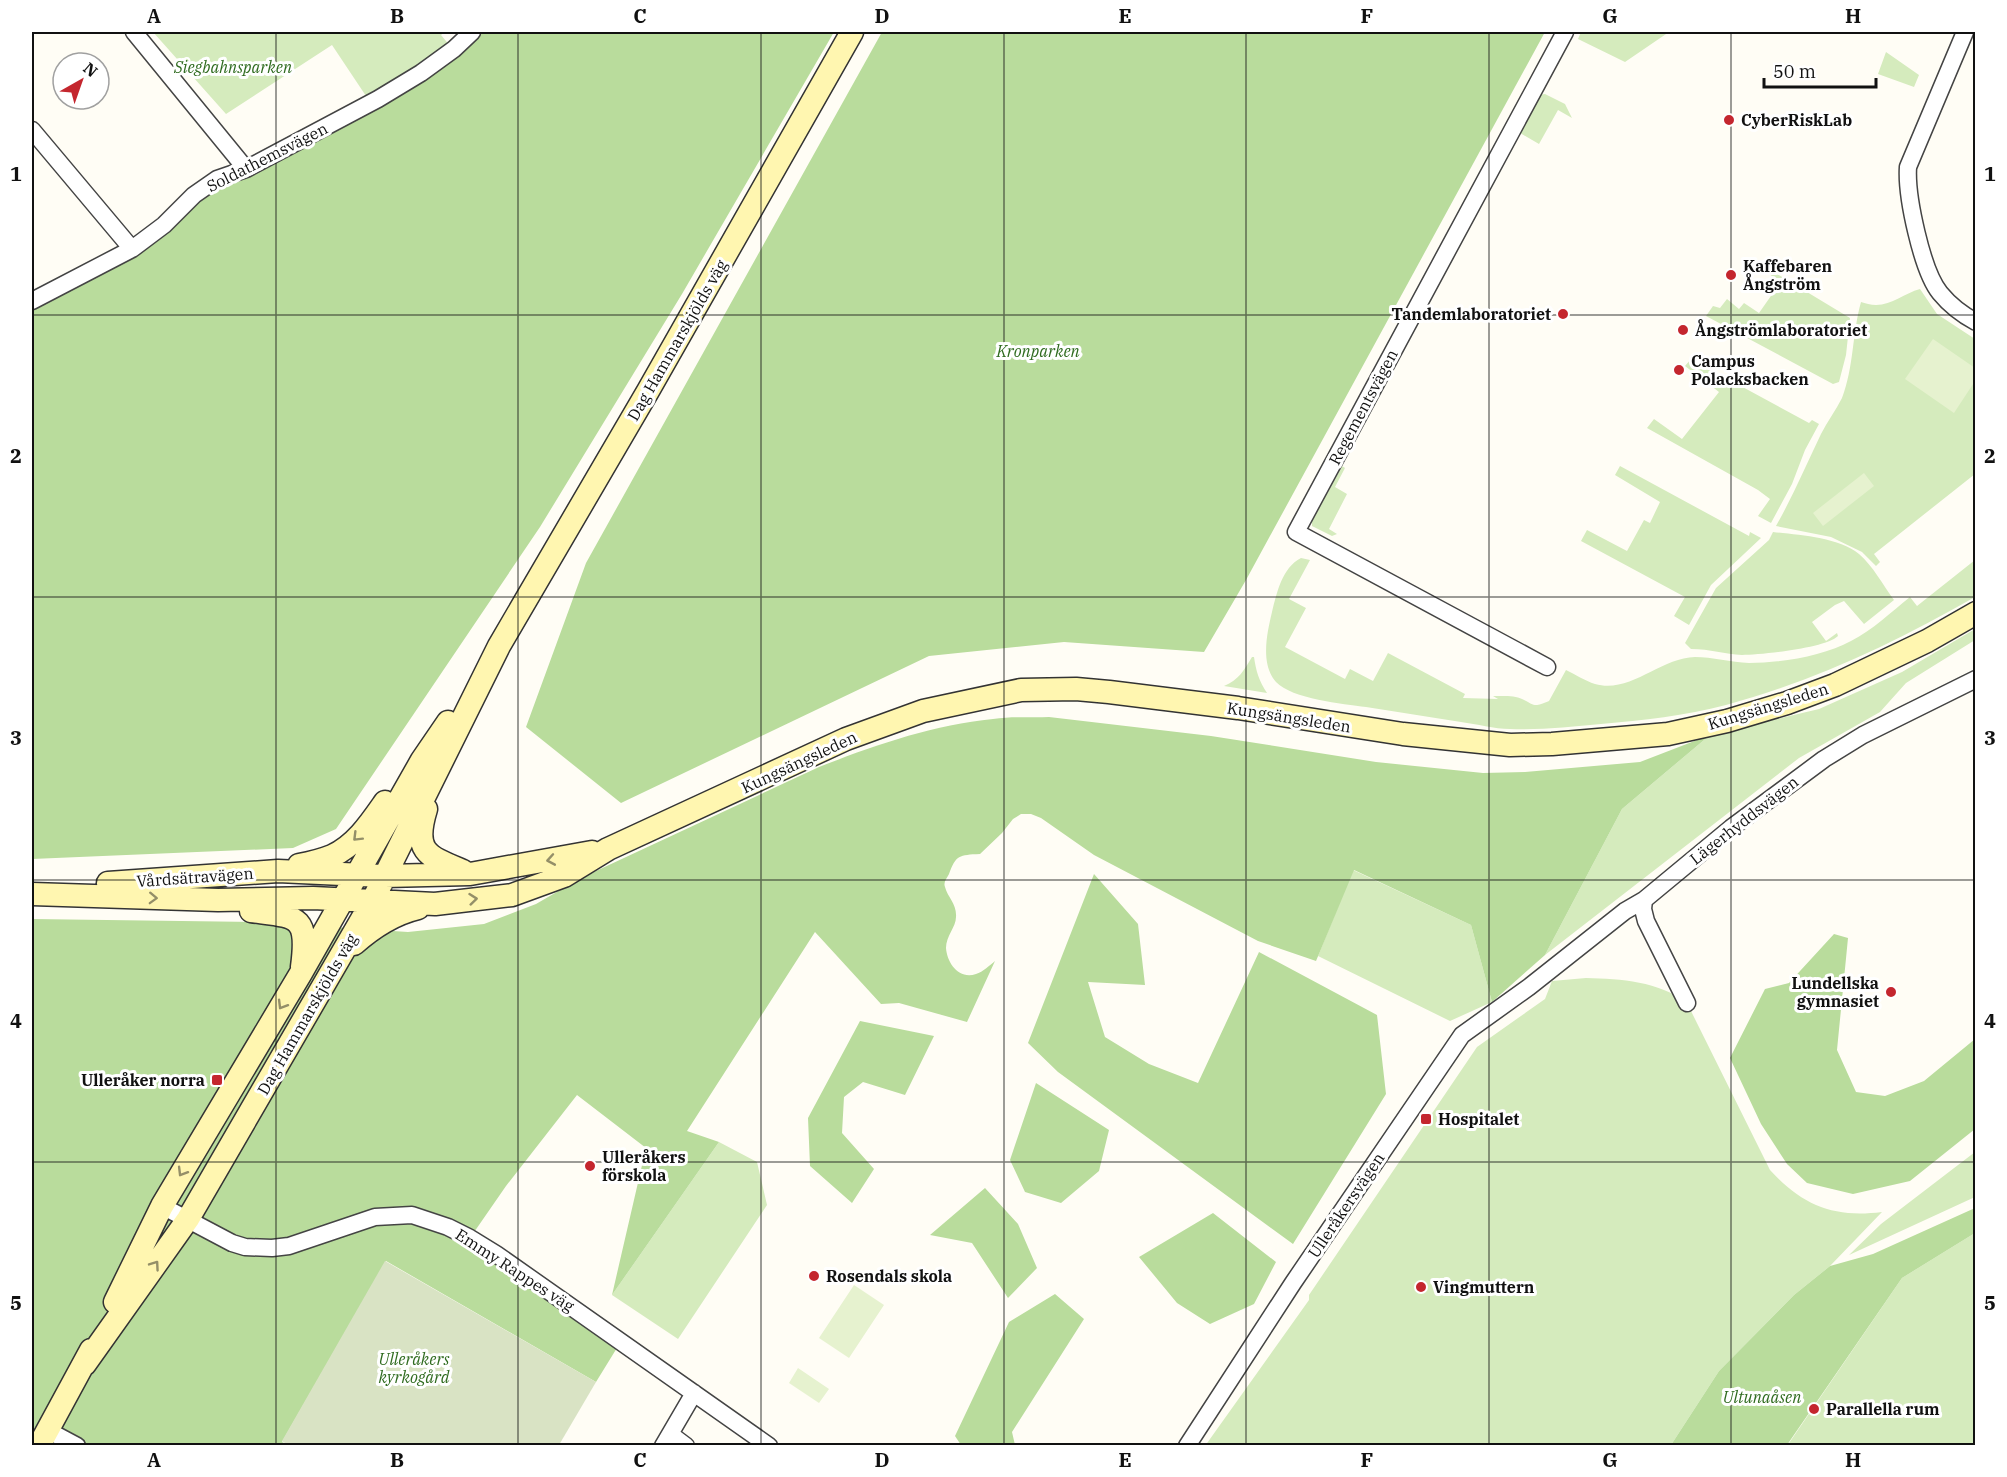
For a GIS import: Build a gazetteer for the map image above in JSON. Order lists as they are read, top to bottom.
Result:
{
  "streets": {
    "main road": ["Dag Hammarskjölds väg", "Kungsängsleden", "Vårdsätravägen"],
    "street": [
      "Soldathemsvägen",
      "Regementsvägen",
      "Lägerhyddsvägen",
      "Ulleråkersvägen",
      "Emmy Rappes väg"
    ]
  },
  "crossings": [
    ["Dag Hammarskjölds väg", "Kungsängsleden"],
    ["Dag Hammarskjölds väg", "Vårdsätravägen"],
    ["Dag Hammarskjölds väg", "Emmy Rappes väg"],
    ["Kungsängsleden", "Vårdsätravägen"],
    ["Lägerhyddsvägen", "Ulleråkersvägen"]
  ],
  "parks": [
    "Siegbahnsparken",
    "Kronparken",
    "Ulleråkers kyrkogård",
    "Ultunaåsen"
  ],
  "places": {
    "other": [
      "CyberRiskLab",
      "Kaffebaren Ångström",
      "Tandemlaboratoriet",
      "Ångströmlaboratoriet",
      "Campus Polacksbacken",
      "Lundellska gymnasiet",
      "Ulleråkers förskola",
      "Rosendals skola",
      "Vingmuttern",
      "Parallella rum"
    ],
    "transit": ["Ulleråker norra", "Hospitalet"]
  },
  "scale_bar": "50 m",
  "north": "top right",
  "grid": {
    "columns": [
      "A",
      "B",
      "C",
      "D",
      "E",
      "F",
      "G",
      "H"
    ],
    "rows": [
      "1",
      "2",
      "3",
      "4",
      "5"
    ]
  }
}
